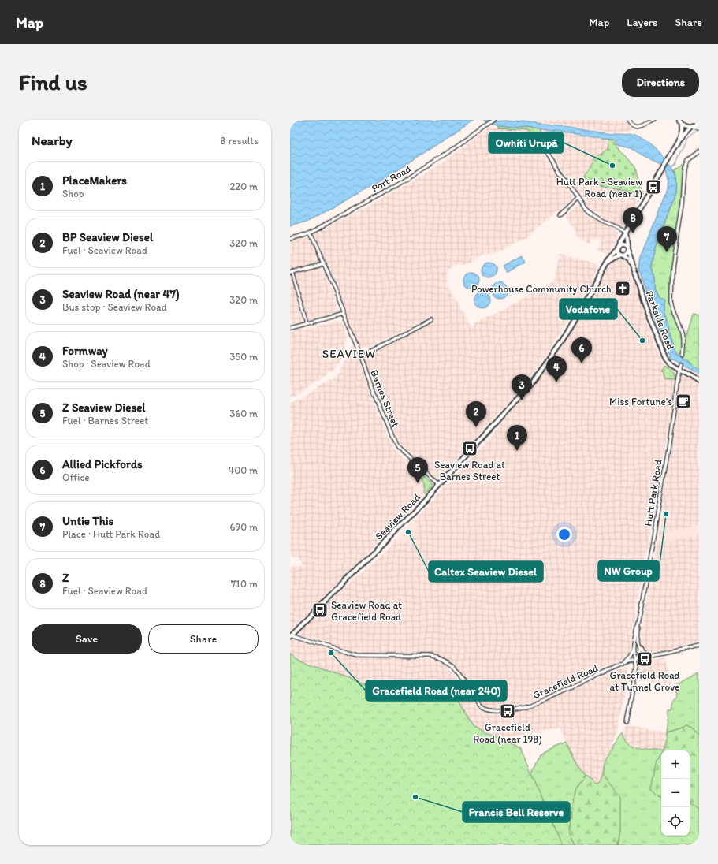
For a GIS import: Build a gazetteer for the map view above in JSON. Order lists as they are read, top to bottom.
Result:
{
  "streets": {
    "main road": ["Parkside Road", "Seaview Road"],
    "street": [
      "Port Road",
      "Barnes Street",
      "Hutt Park Road",
      "Gracefield Road"
    ]
  },
  "crossings": [
    ["Port Road", "Barnes Street"],
    ["Parkside Road", "Hutt Park Road"],
    ["Parkside Road", "Seaview Road"],
    ["Barnes Street", "Seaview Road"],
    ["Hutt Park Road", "Gracefield Road"],
    ["Seaview Road", "Gracefield Road"]
  ],
  "districts": ["SEAVIEW"],
  "places": {
    "other": [
      "Owhiti Urupā",
      "Vodafone",
      "NW Group",
      "Caltex Seaview Diesel",
      "Gracefield Road (near 240)",
      "Francis Bell Reserve"
    ],
    "bus stop": [
      "Hutt Park - Seaview Road (near 1)",
      "Seaview Road at Barnes Street",
      "Seaview Road at Gracefield Road",
      "Gracefield Road at Tunnel Grove",
      "Gracefield Road (near 198)"
    ],
    "church": ["Powerhouse Community Church"],
    "cafe": ["Miss Fortune's"]
  },
  "page": {
    "header": "Map",
    "nav": ["Map", "Layers", "Share"],
    "buttons": [
      "Directions",
      ["Save", "Share"]
    ],
    "title": "Find us",
    "heading": ["Nearby", "8 results"],
    "list": [
      {
        "mark": "1",
        "name": "PlaceMakers",
        "note": "Shop",
        "value": "220 m"
      },
      {
        "mark": "2",
        "name": "BP Seaview Diesel",
        "note": "Fuel · Seaview Road",
        "value": "320 m"
      },
      {
        "mark": "3",
        "name": "Seaview Road (near 47)",
        "note": "Bus stop · Seaview Road",
        "value": "320 m"
      },
      {
        "mark": "4",
        "name": "Formway",
        "note": "Shop · Seaview Road",
        "value": "350 m"
      },
      {
        "mark": "5",
        "name": "Z Seaview Diesel",
        "note": "Fuel · Barnes Street",
        "value": "360 m"
      },
      {
        "mark": "6",
        "name": "Allied Pickfords",
        "note": "Office",
        "value": "400 m"
      },
      {
        "mark": "7",
        "name": "Untie This",
        "note": "Place · Hutt Park Road",
        "value": "690 m"
      },
      {
        "mark": "8",
        "name": "Z",
        "note": "Fuel · Seaview Road",
        "value": "710 m"
      }
    ],
    "pins": [
      "8",
      "7",
      "6",
      "4",
      "3",
      "2",
      "1",
      "5"
    ],
    "map_buttons": ["+", "−"]
  }
}
